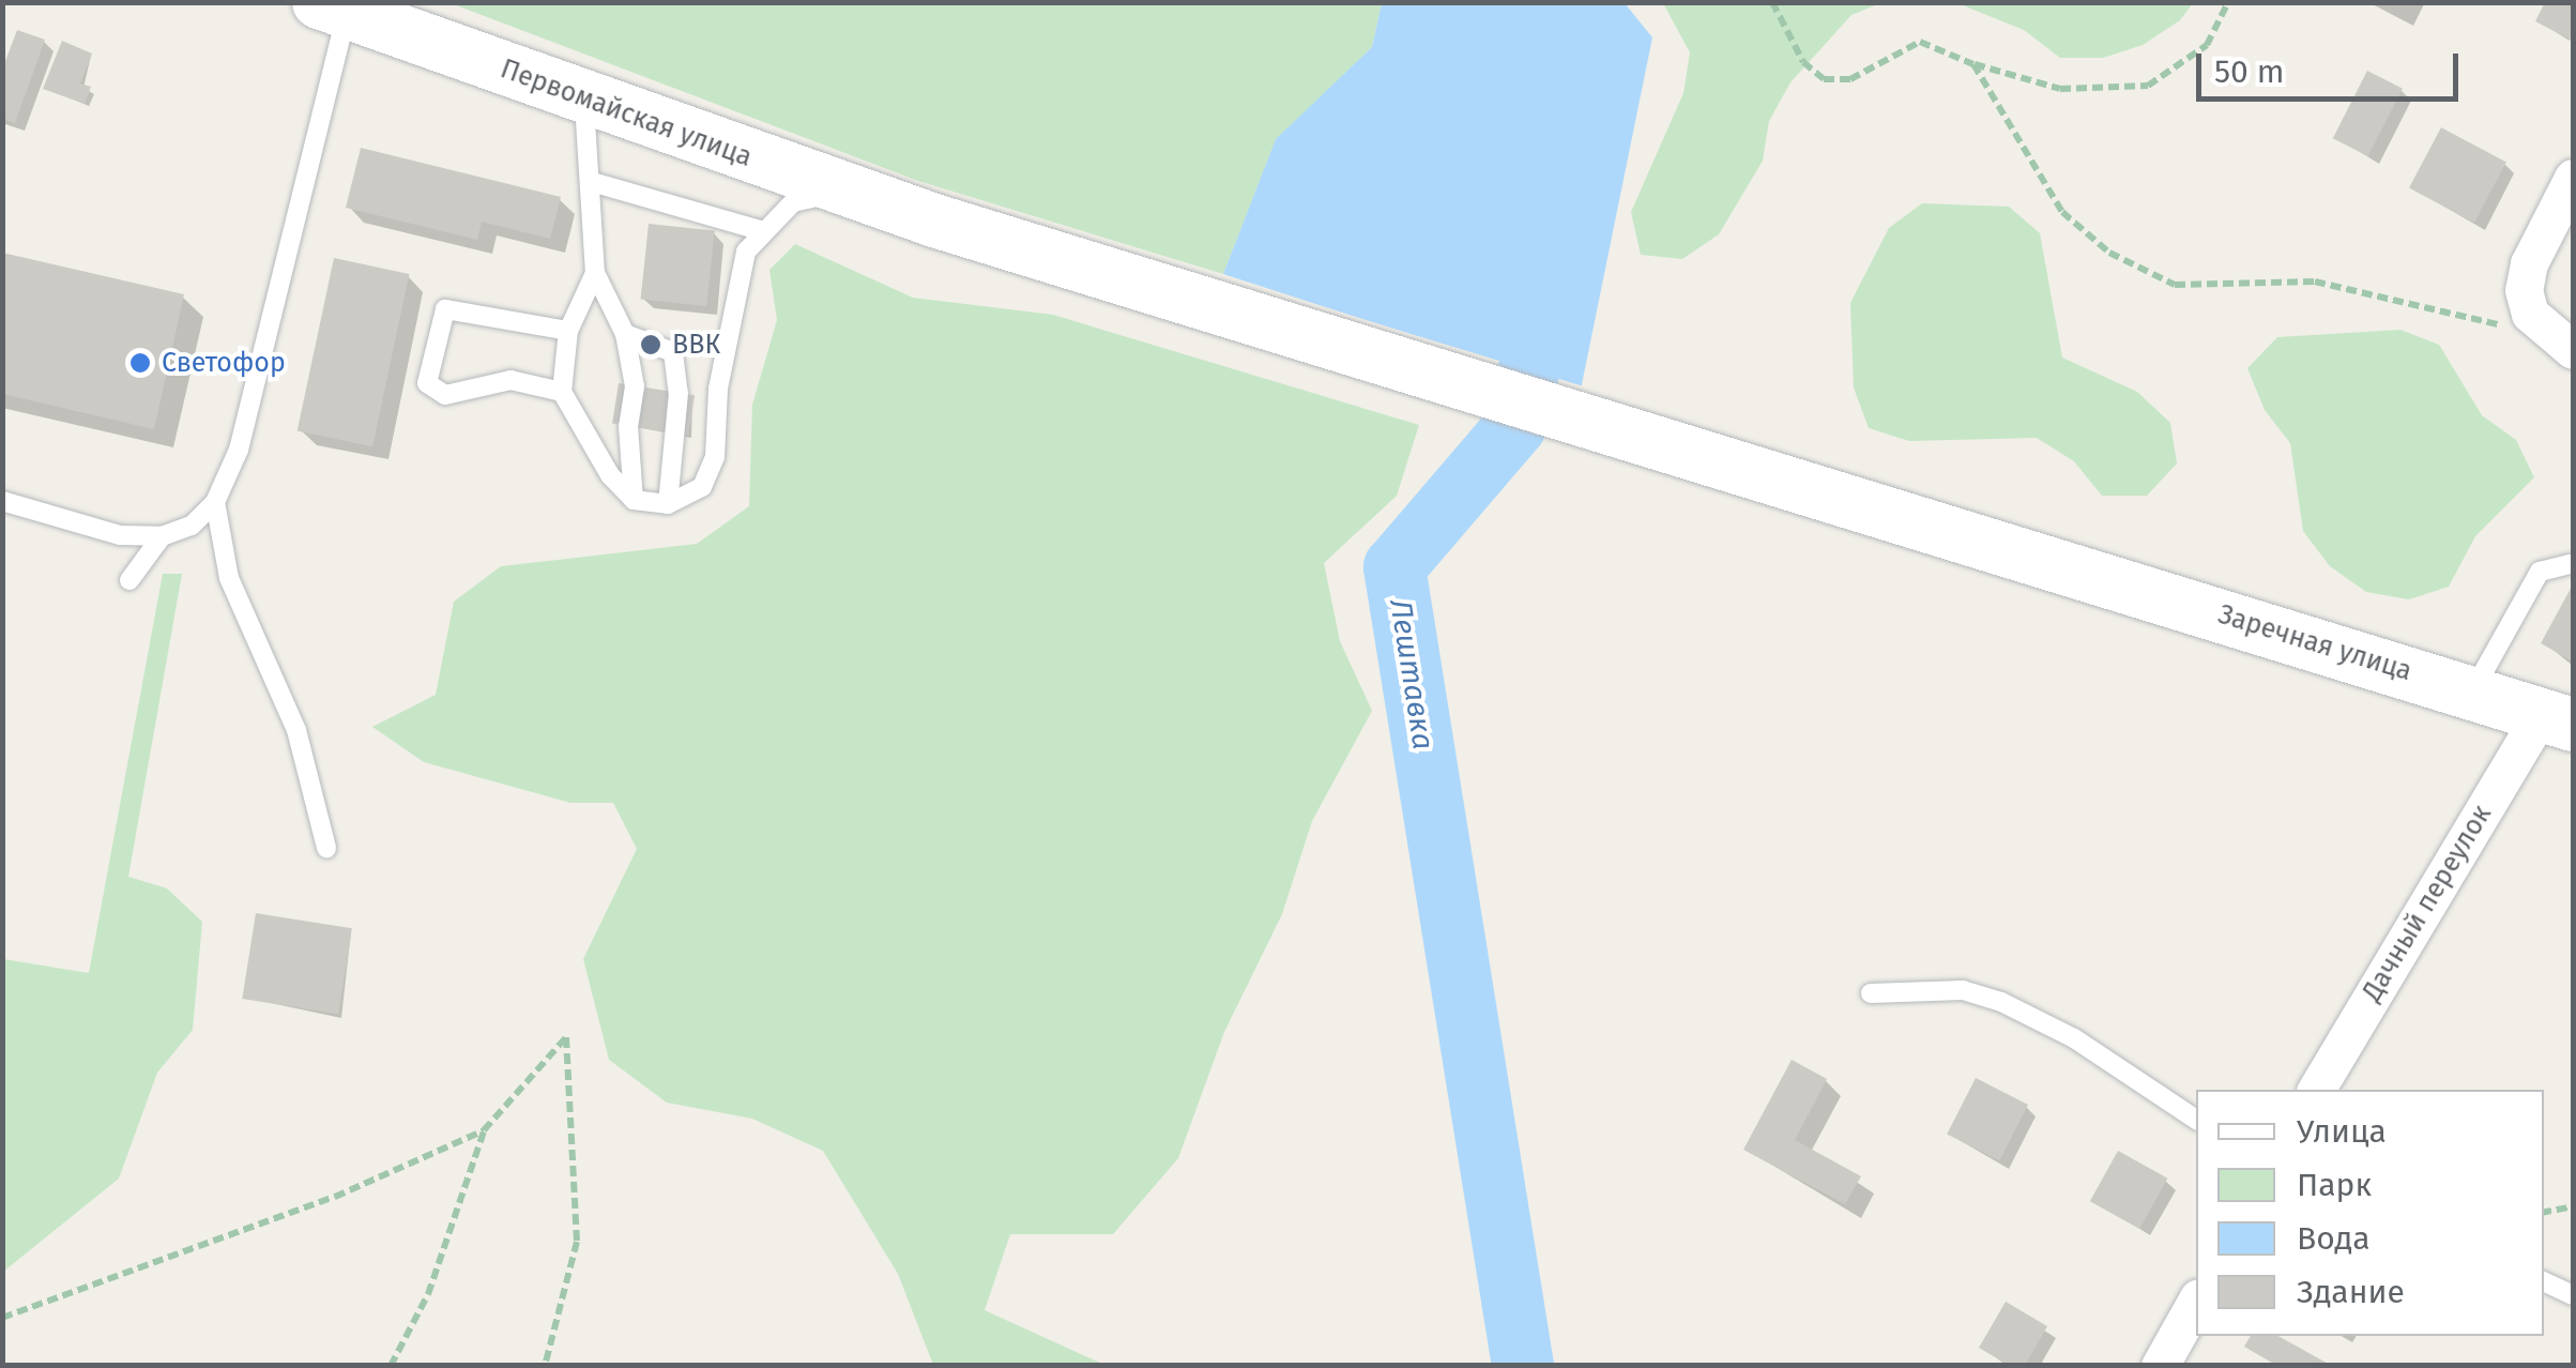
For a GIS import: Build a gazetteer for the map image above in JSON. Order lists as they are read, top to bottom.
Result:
{
  "streets": {
    "main road": ["Первомайская улица", "Заречная улица"],
    "street": ["Дачный переулок"]
  },
  "crossings": [
    ["Первомайская улица", "Заречная улица"],
    ["Заречная улица", "Дачный переулок"]
  ],
  "water": ["Лештавка"],
  "places": ["ВВК", "Светофор"],
  "legend": [
    "Улица",
    "Парк",
    "Вода",
    "Здание"
  ],
  "scale_bar": "50 m"
}
